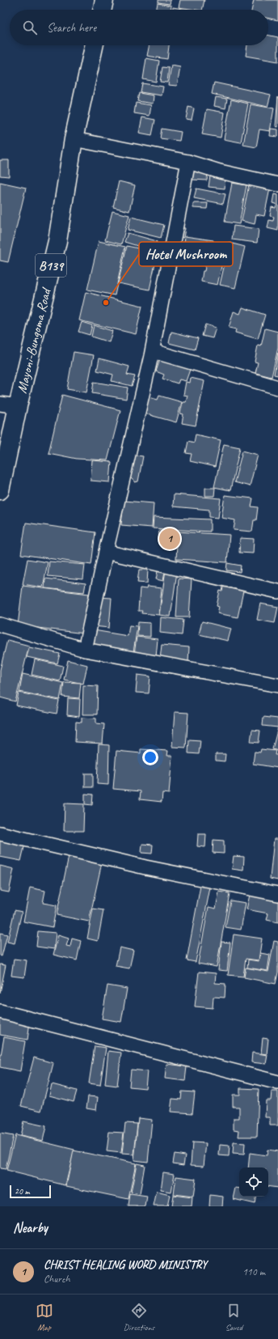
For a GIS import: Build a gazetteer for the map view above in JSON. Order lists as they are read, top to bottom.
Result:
{
  "streets": {
    "main road": ["B139", "Mayoni-Bungoma Road"]
  },
  "places": ["Hotel Mushroom"],
  "scale_bar": "20 m",
  "page": {
    "search": "Search here",
    "pins": "1",
    "scale": "20 m",
    "heading": "Nearby",
    "list": [
      {
        "mark": "1",
        "name": "CHRIST HEALING WORD MINISTRY",
        "note": "Church",
        "value": "110 m"
      }
    ],
    "nav": ["Map", "Directions", "Saved"]
  }
}
